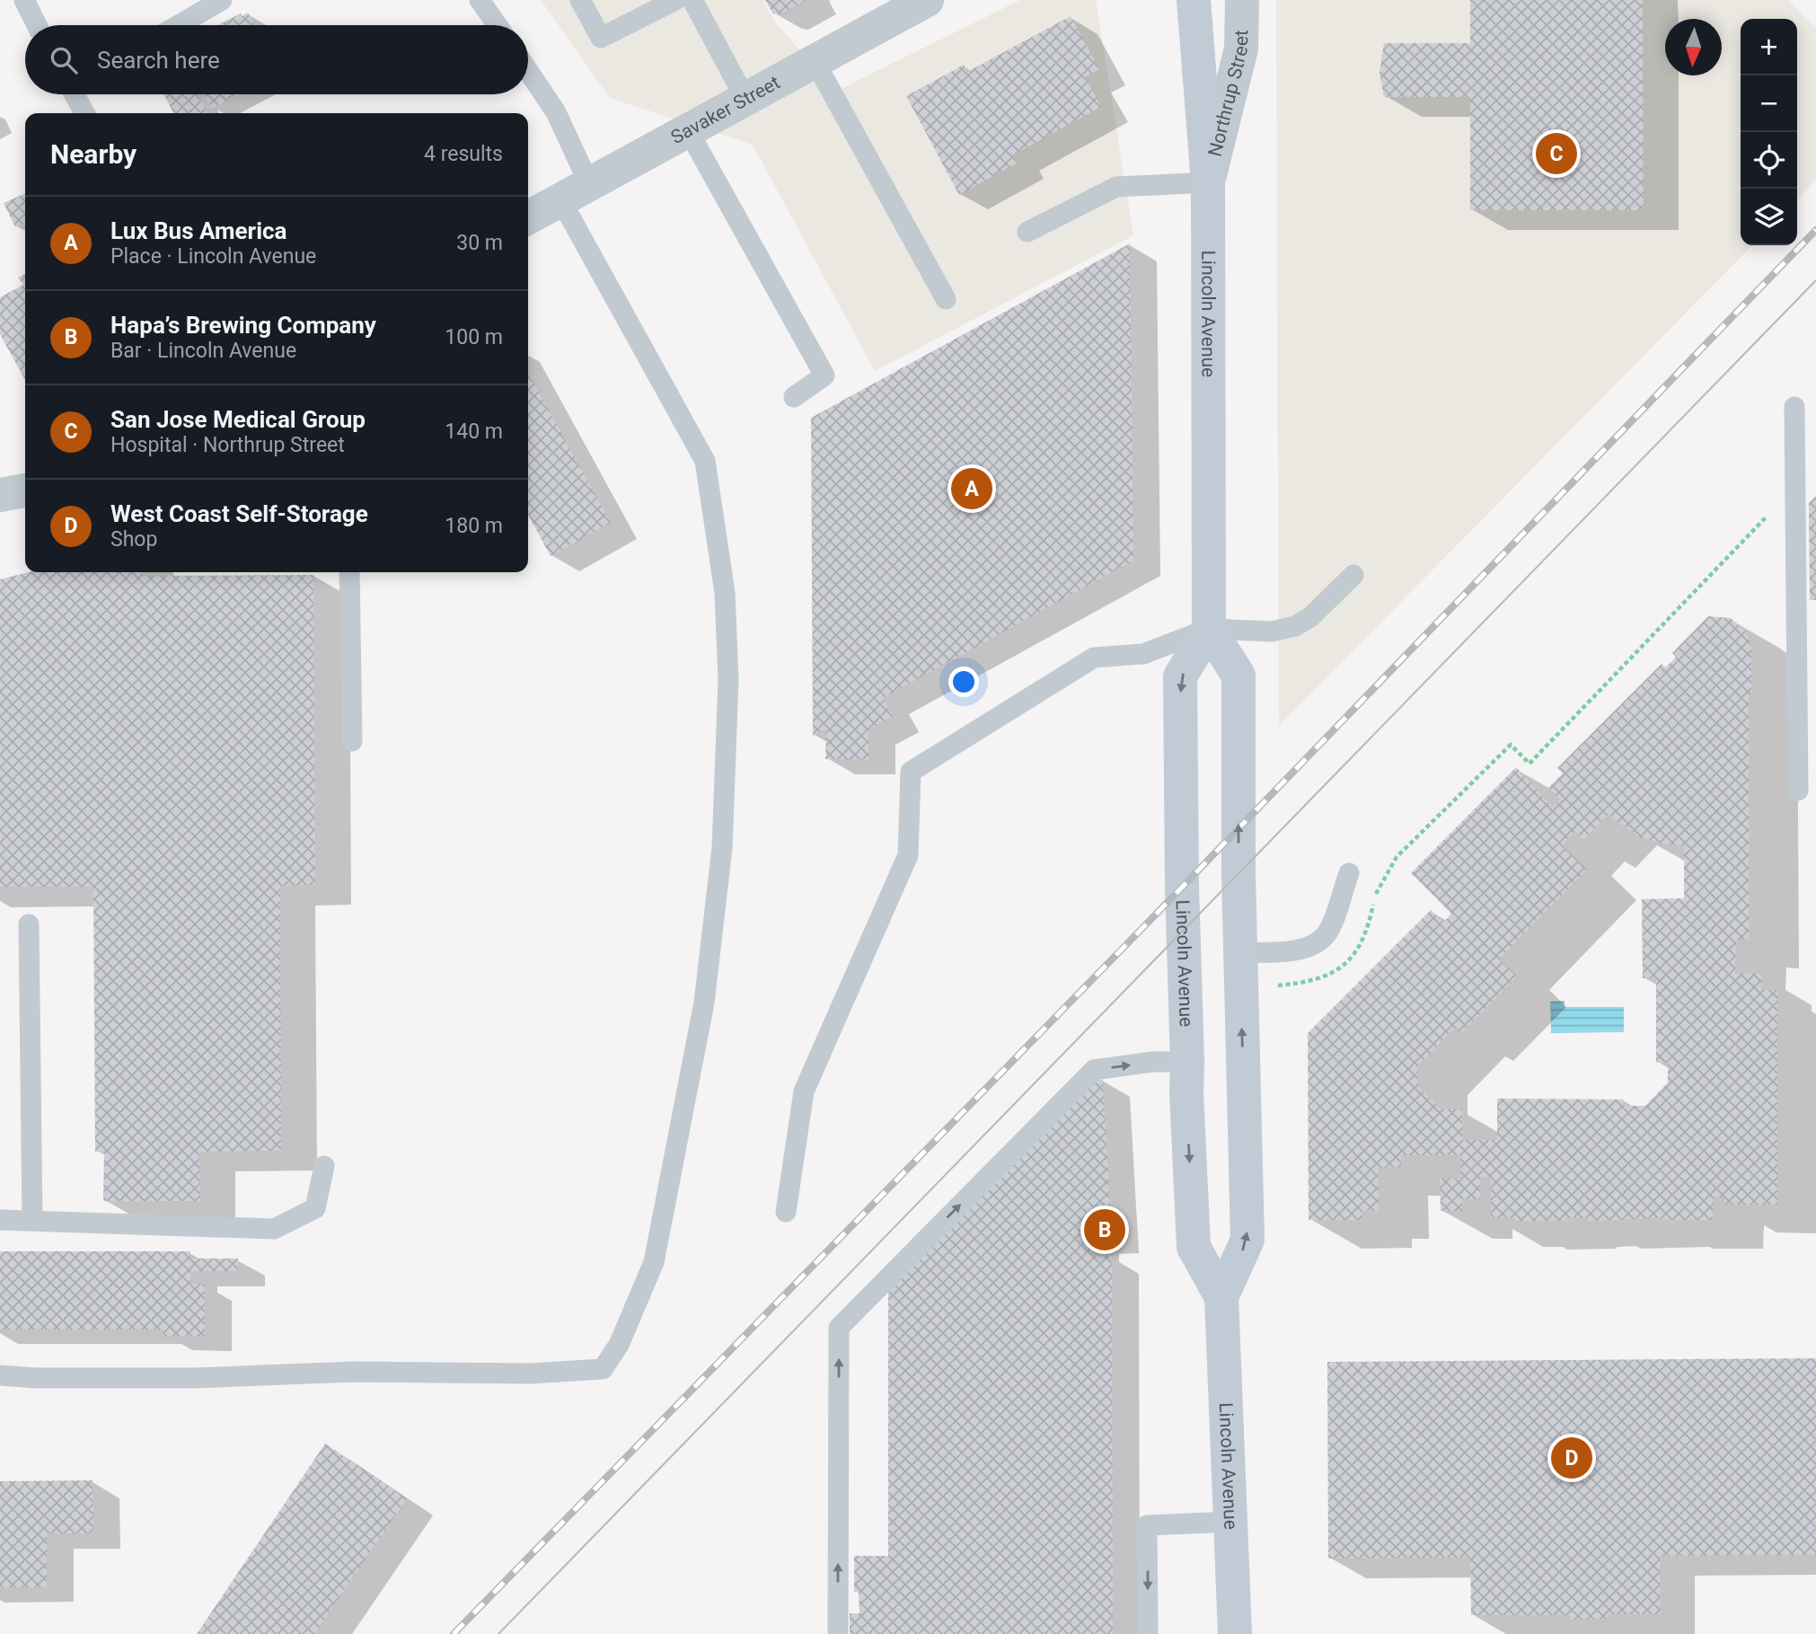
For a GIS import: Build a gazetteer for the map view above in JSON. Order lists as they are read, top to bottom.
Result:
{
  "streets": {
    "main road": ["Lincoln Avenue"],
    "street": ["Northrup Street", "Savaker Street"]
  },
  "crossings": [
    ["Northrup Street", "Lincoln Avenue"]
  ],
  "north": "bottom",
  "page": {
    "map_buttons": ["+", "−"],
    "search": "Search here",
    "heading": ["Nearby", "4 results"],
    "pins": [
      "C",
      "A",
      "B",
      "D"
    ],
    "list": [
      {
        "mark": "A",
        "name": "Lux Bus America",
        "note": "Place · Lincoln Avenue",
        "value": "30 m"
      },
      {
        "mark": "B",
        "name": "Hapa’s Brewing Company",
        "note": "Bar · Lincoln Avenue",
        "value": "100 m"
      },
      {
        "mark": "C",
        "name": "San Jose Medical Group",
        "note": "Hospital · Northrup Street",
        "value": "140 m"
      },
      {
        "mark": "D",
        "name": "West Coast Self-Storage",
        "note": "Shop",
        "value": "180 m"
      }
    ]
  }
}
